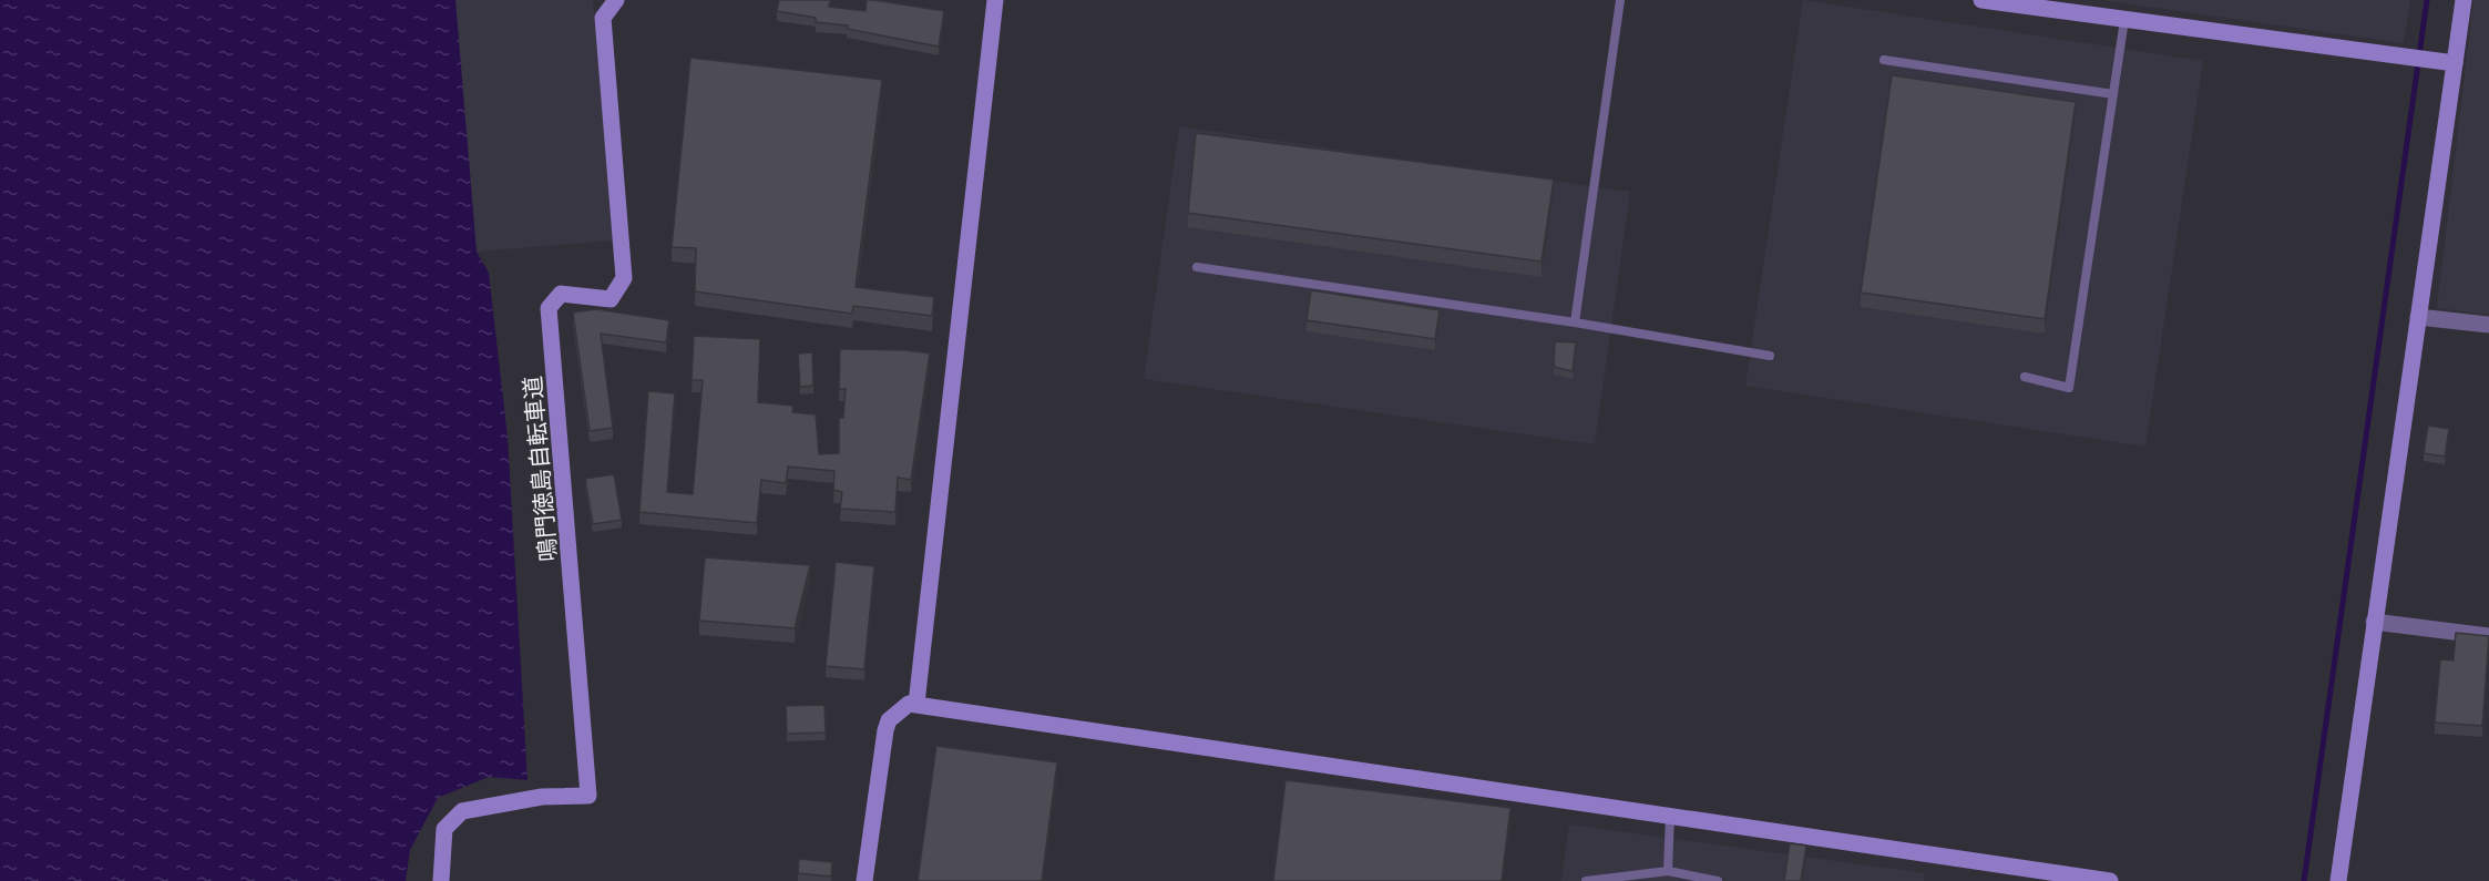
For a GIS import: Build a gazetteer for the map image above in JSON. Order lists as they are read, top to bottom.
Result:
{
  "streets": {
    "street": ["鳴門徳島自転車道"]
  }
}
